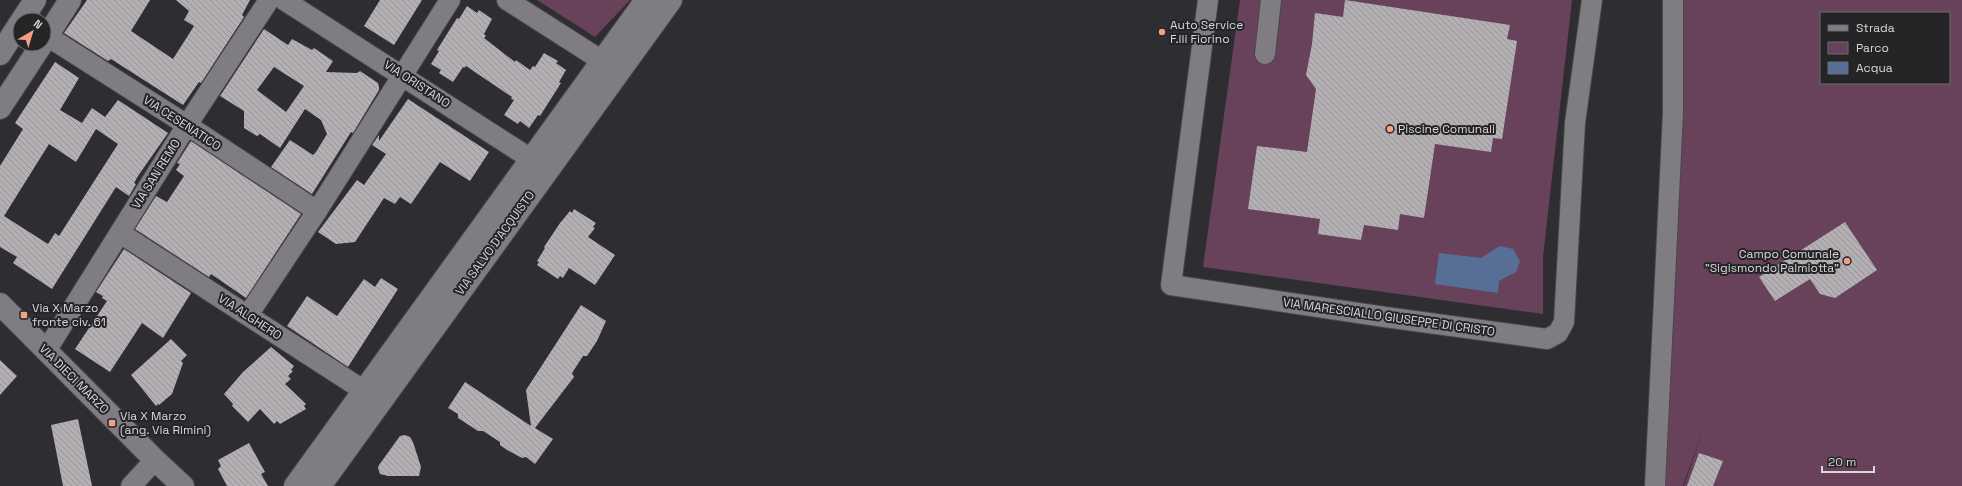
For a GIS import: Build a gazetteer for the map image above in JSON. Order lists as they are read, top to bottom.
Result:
{
  "streets": {
    "street": [
      "VIA ORISTANO",
      "VIA CESENATICO",
      "VIA SAN REMO",
      "VIA SALVO D'ACQUISTO",
      "VIA ALGHERO",
      "VIA MARESCIALLO GIUSEPPE DI CRISTO",
      "VIA DIECI MARZO"
    ]
  },
  "crossings": [
    ["VIA ORISTANO", "VIA SALVO D'ACQUISTO"],
    ["VIA CESENATICO", "VIA SAN REMO"],
    ["VIA SAN REMO", "VIA ALGHERO"],
    ["VIA SAN REMO", "VIA DIECI MARZO"],
    ["VIA SALVO D'ACQUISTO", "VIA ALGHERO"]
  ],
  "places": {
    "other": ["Auto Service F.lli Fiorino", "Piscine Comunali", "Campo Comunale \"Sigismondo Palmiotta\""],
    "transit": ["Via X Marzo fronte civ. 61", "Via X Marzo (ang. Via Rimini)"]
  },
  "legend": ["Strada", "Parco", "Acqua"],
  "scale_bar": "20 m",
  "north": "top right"
}
